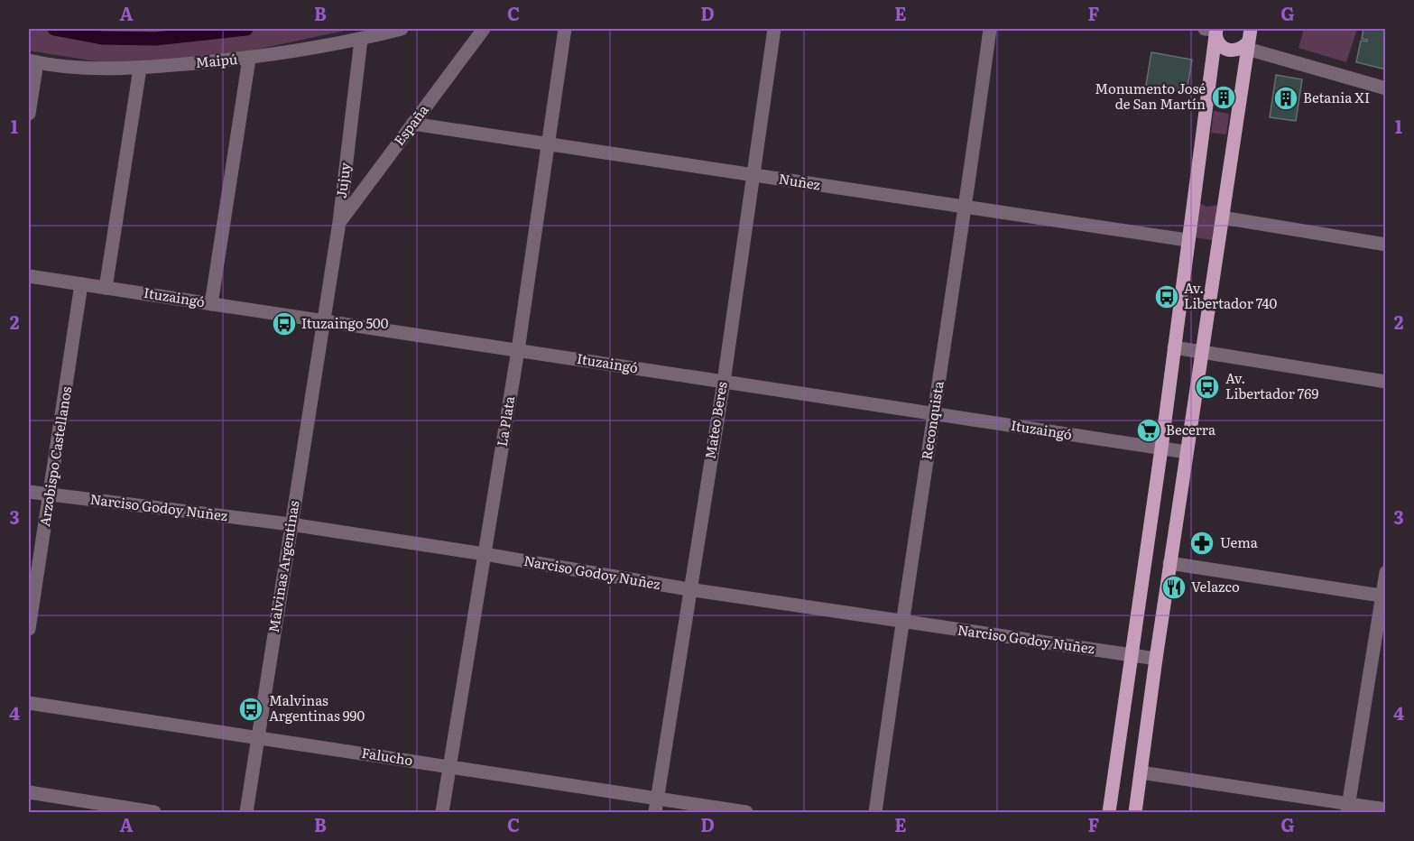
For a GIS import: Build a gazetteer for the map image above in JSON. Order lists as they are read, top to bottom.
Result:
{
  "streets": {
    "street": [
      "Maipú",
      "España",
      "Jujuy",
      "Nuñez",
      "Ituzaingó",
      "Mateo Beres",
      "Reconquista",
      "La Plata",
      "Arzobispo Castellanos",
      "Narciso Godoy Nuñez",
      "Malvinas Argentinas",
      "Falucho"
    ]
  },
  "crossings": [
    ["Maipú", "Jujuy"],
    ["España", "Jujuy"],
    ["España", "Nuñez"],
    ["Jujuy", "Ituzaingó"],
    ["Jujuy", "Malvinas Argentinas"],
    ["Nuñez", "Mateo Beres"],
    ["Nuñez", "Reconquista"],
    ["Nuñez", "La Plata"],
    ["Ituzaingó", "Mateo Beres"],
    ["Ituzaingó", "Reconquista"],
    ["Ituzaingó", "La Plata"],
    ["Ituzaingó", "Arzobispo Castellanos"],
    ["Ituzaingó", "Malvinas Argentinas"],
    ["Mateo Beres", "Narciso Godoy Nuñez"],
    ["Mateo Beres", "Falucho"],
    ["Reconquista", "Narciso Godoy Nuñez"],
    ["La Plata", "Narciso Godoy Nuñez"],
    ["La Plata", "Falucho"],
    ["Arzobispo Castellanos", "Narciso Godoy Nuñez"],
    ["Narciso Godoy Nuñez", "Malvinas Argentinas"],
    ["Malvinas Argentinas", "Falucho"]
  ],
  "places": {
    "building": ["Monumento José de San Martín", "Betania XI"],
    "bus stop": [
      "Av. Libertador 740",
      "Ituzaingo 500",
      "Av. Libertador 769",
      "Malvinas Argentinas 990"
    ],
    "supermarket": ["Becerra"],
    "pharmacy": ["Uema"],
    "restaurant": ["Velazco"]
  },
  "grid": {
    "columns": [
      "A",
      "B",
      "C",
      "D",
      "E",
      "F",
      "G"
    ],
    "rows": [
      "1",
      "2",
      "3",
      "4"
    ]
  }
}
